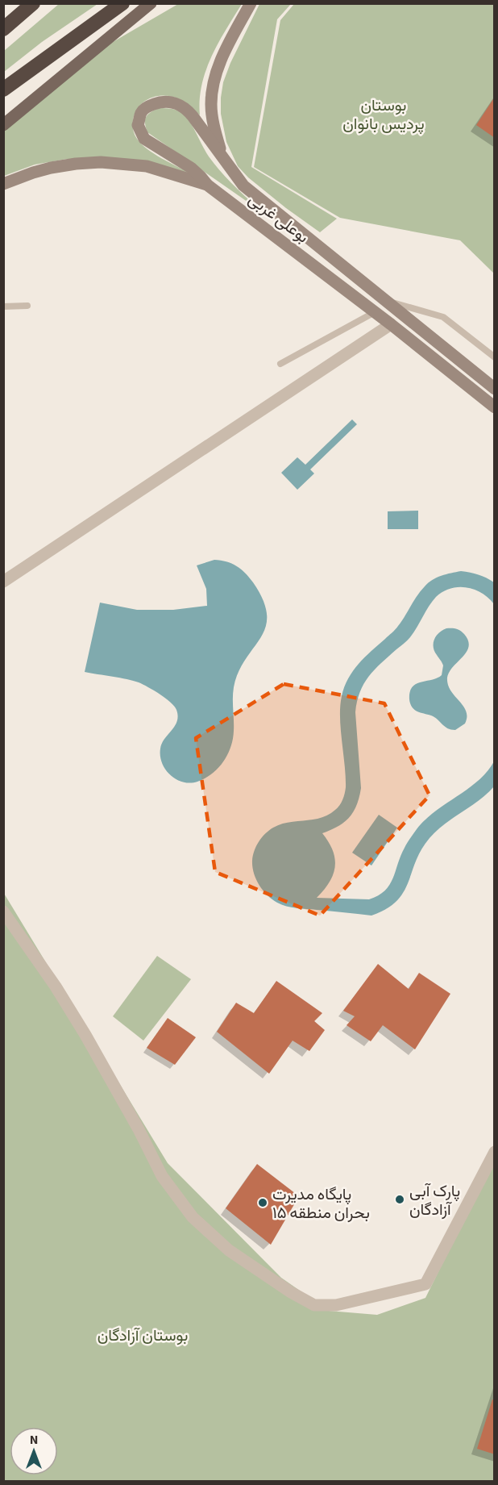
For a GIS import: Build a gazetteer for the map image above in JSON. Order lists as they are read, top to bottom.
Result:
{
  "streets": {
    "main road": ["بوعلی غربی"]
  },
  "parks": ["بوستان پردیس بانوان", "بوستان آزادگان"],
  "places": ["پارک آبی آزادگان", "پایگاه مدیرت بحران منطقه ۱۵"],
  "north": "top"
}
